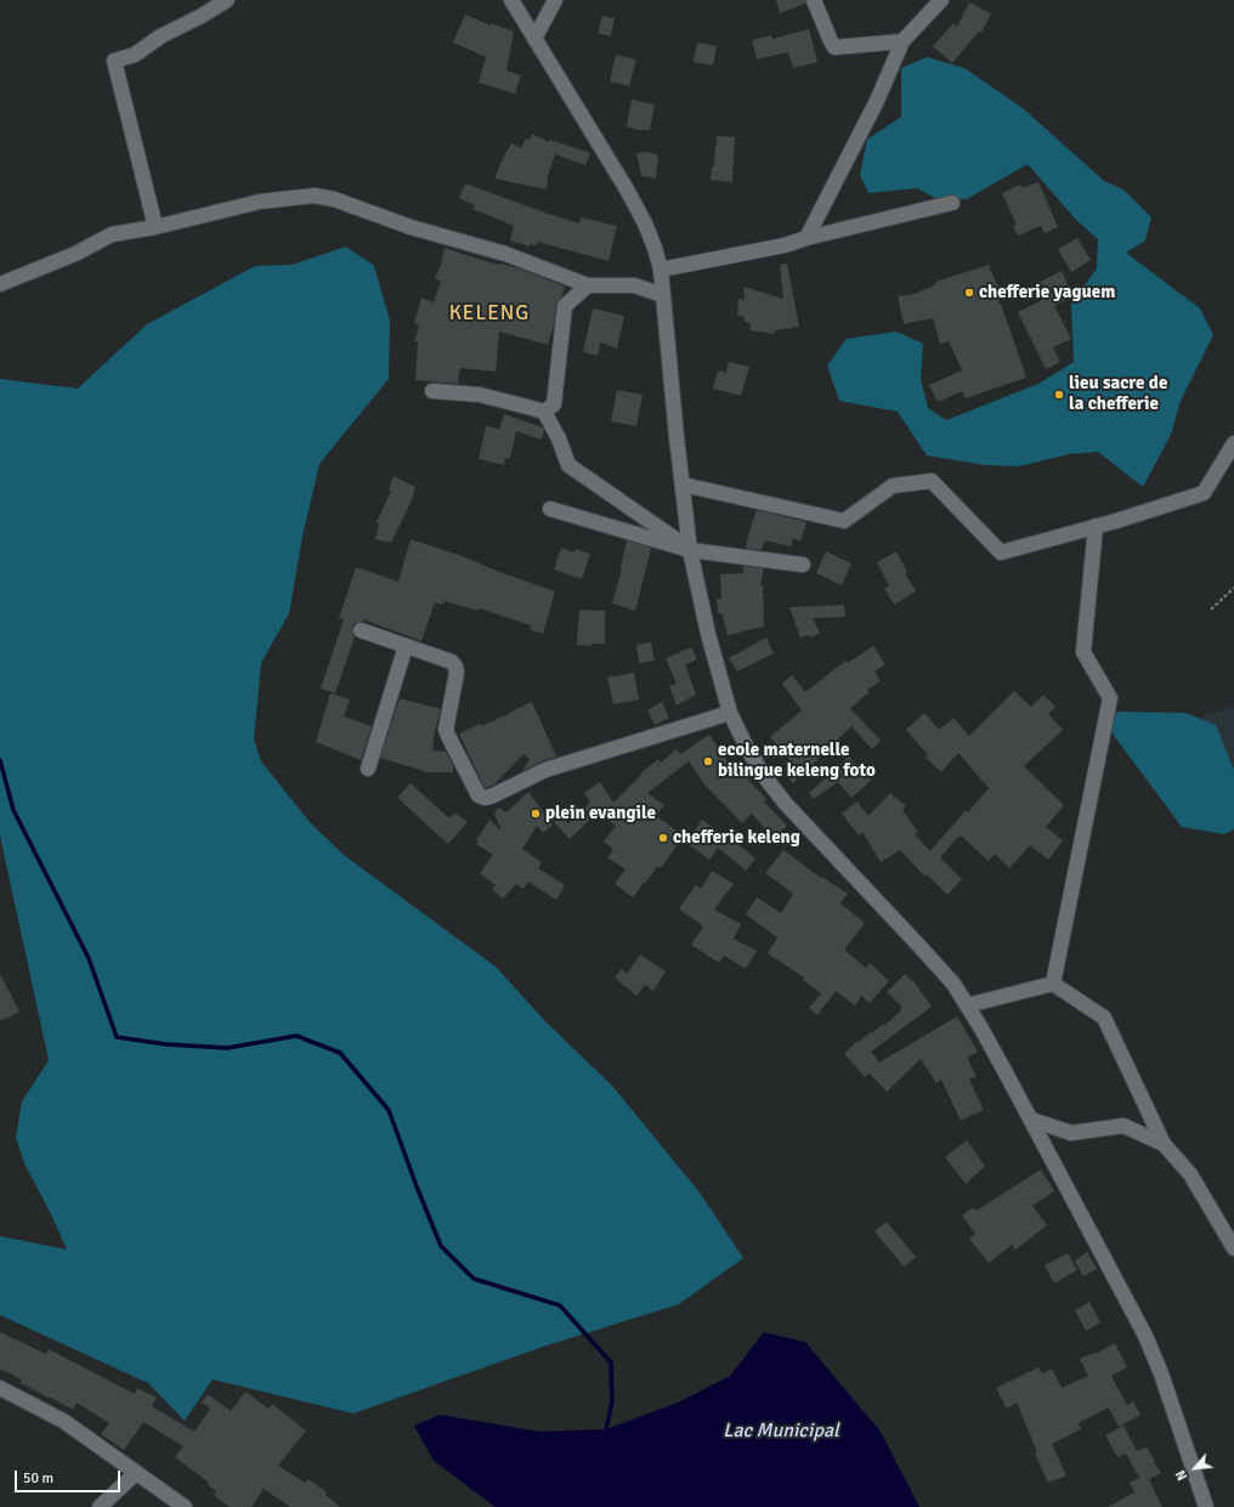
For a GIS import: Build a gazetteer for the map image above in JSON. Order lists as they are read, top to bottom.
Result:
{
  "districts": ["KELENG"],
  "water": ["Lac Municipal"],
  "places": [
    "chefferie yaguem",
    "lieu sacre de la chefferie",
    "ecole maternelle bilingue keleng foto",
    "plein evangile",
    "chefferie keleng"
  ],
  "scale_bar": "50 m",
  "north": "bottom left"
}
